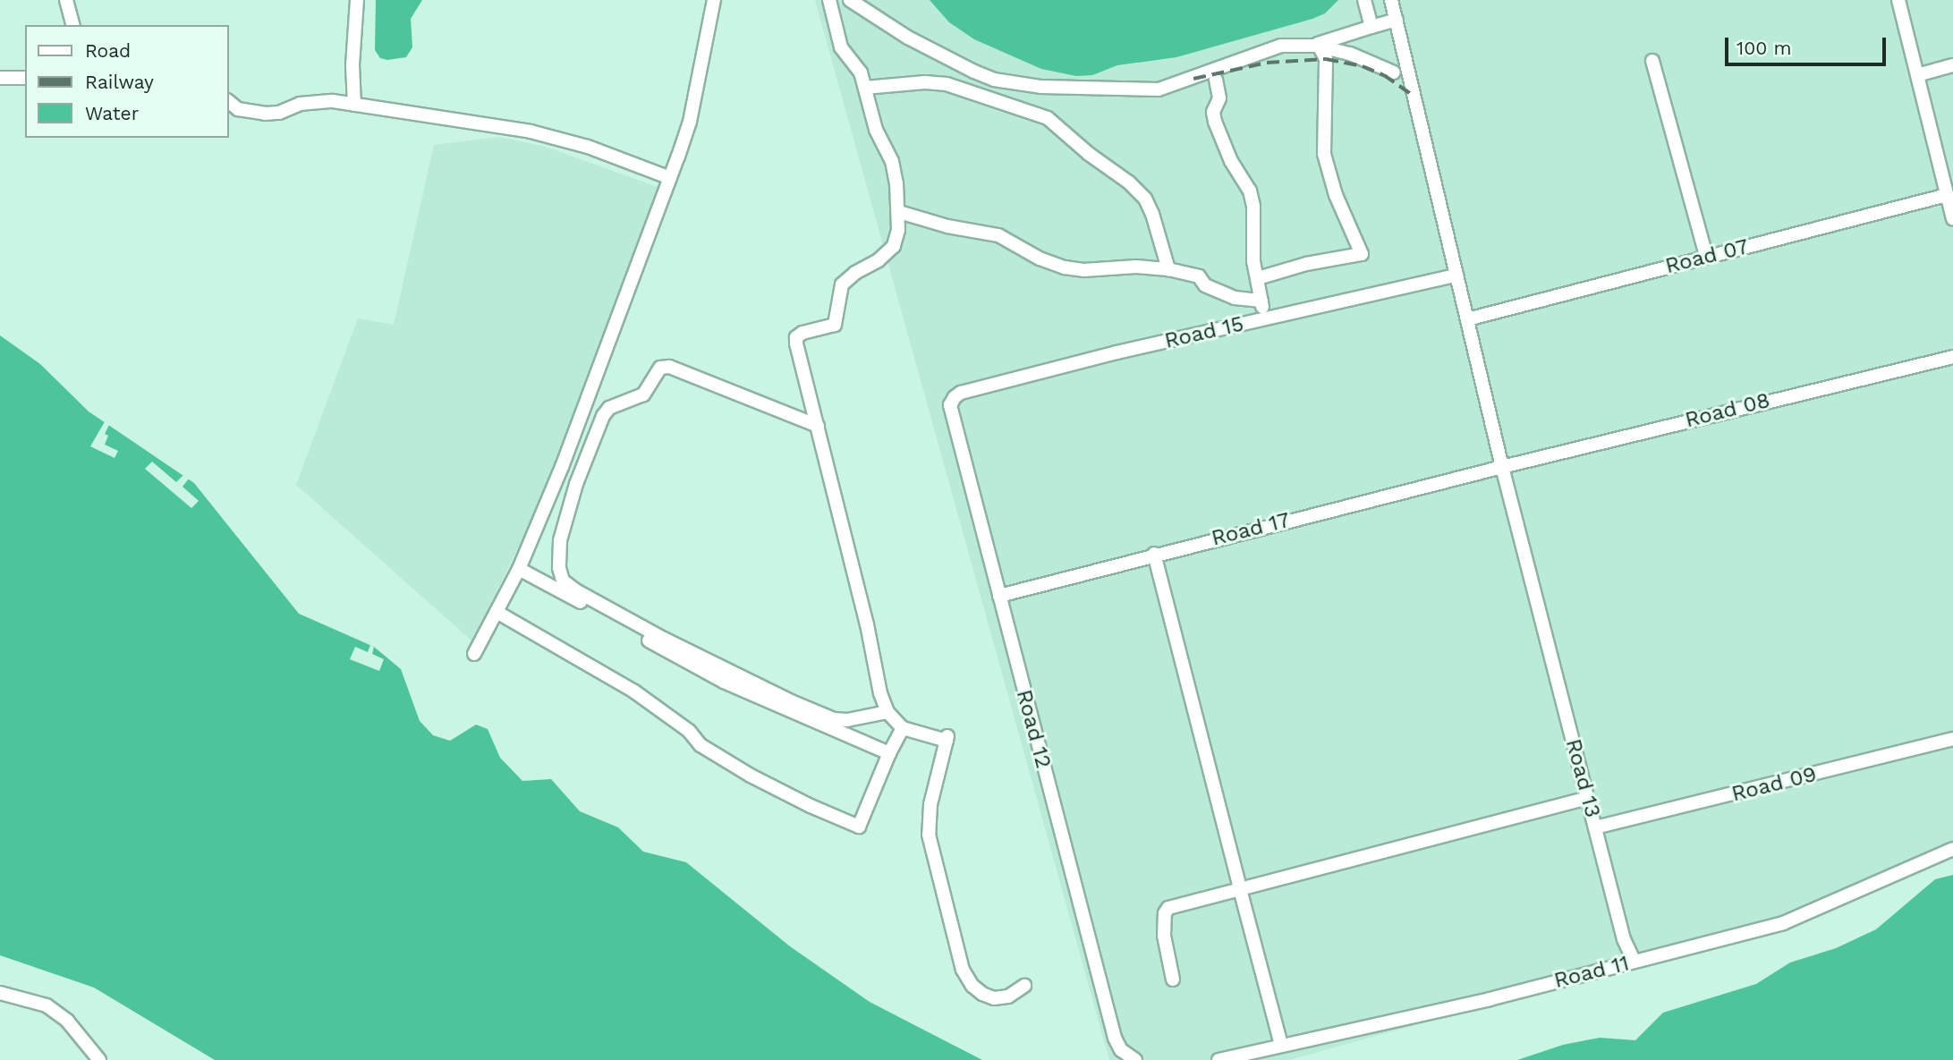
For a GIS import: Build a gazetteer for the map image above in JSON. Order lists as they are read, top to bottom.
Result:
{
  "streets": {
    "street": [
      "Road 07",
      "Road 15",
      "Road 08",
      "Road 17",
      "Road 12",
      "Road 13",
      "Road 09",
      "Road 11"
    ]
  },
  "crossings": [
    ["Road 07", "Road 13"],
    ["Road 15", "Road 12"],
    ["Road 15", "Road 13"],
    ["Road 08", "Road 17"],
    ["Road 08", "Road 13"],
    ["Road 17", "Road 12"],
    ["Road 17", "Road 13"],
    ["Road 13", "Road 09"],
    ["Road 13", "Road 11"]
  ],
  "legend": ["Road", "Railway", "Water"],
  "scale_bar": "100 m"
}
